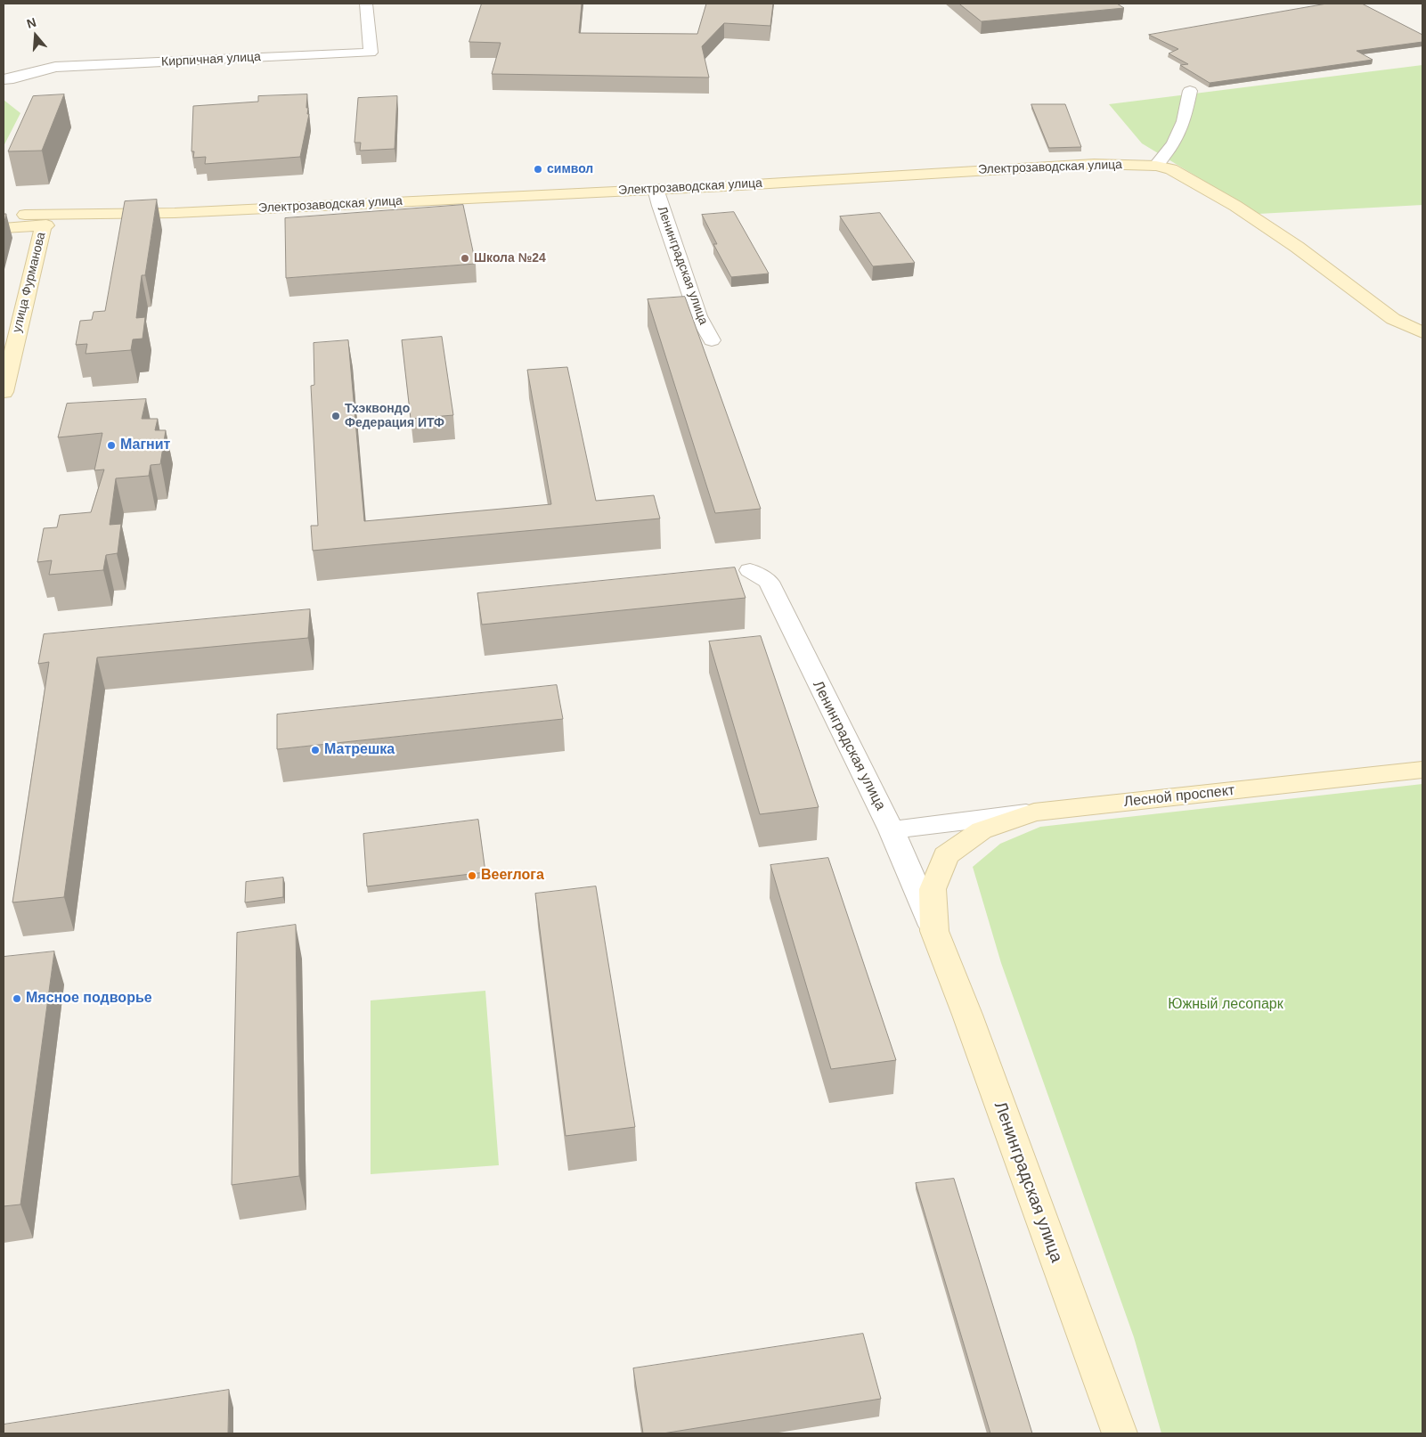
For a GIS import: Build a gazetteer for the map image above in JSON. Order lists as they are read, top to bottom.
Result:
{
  "streets": {
    "street": [
      "Кирпичная улица",
      "Электрозаводская улица",
      "Ленинградская улица",
      "улица Фурманова",
      "Лесной проспект"
    ]
  },
  "crossings": [
    ["Электрозаводская улица", "Ленинградская улица"],
    ["Электрозаводская улица", "улица Фурманова"],
    ["Ленинградская улица", "Лесной проспект"]
  ],
  "parks": ["Южный лесопарк"],
  "places": [
    "символ",
    "Школа №24",
    "Тхэквондо Федерация ИТФ",
    "Магнит",
    "Матрешка",
    "Beerлога",
    "Мясное подворье"
  ],
  "north": "top"
}
